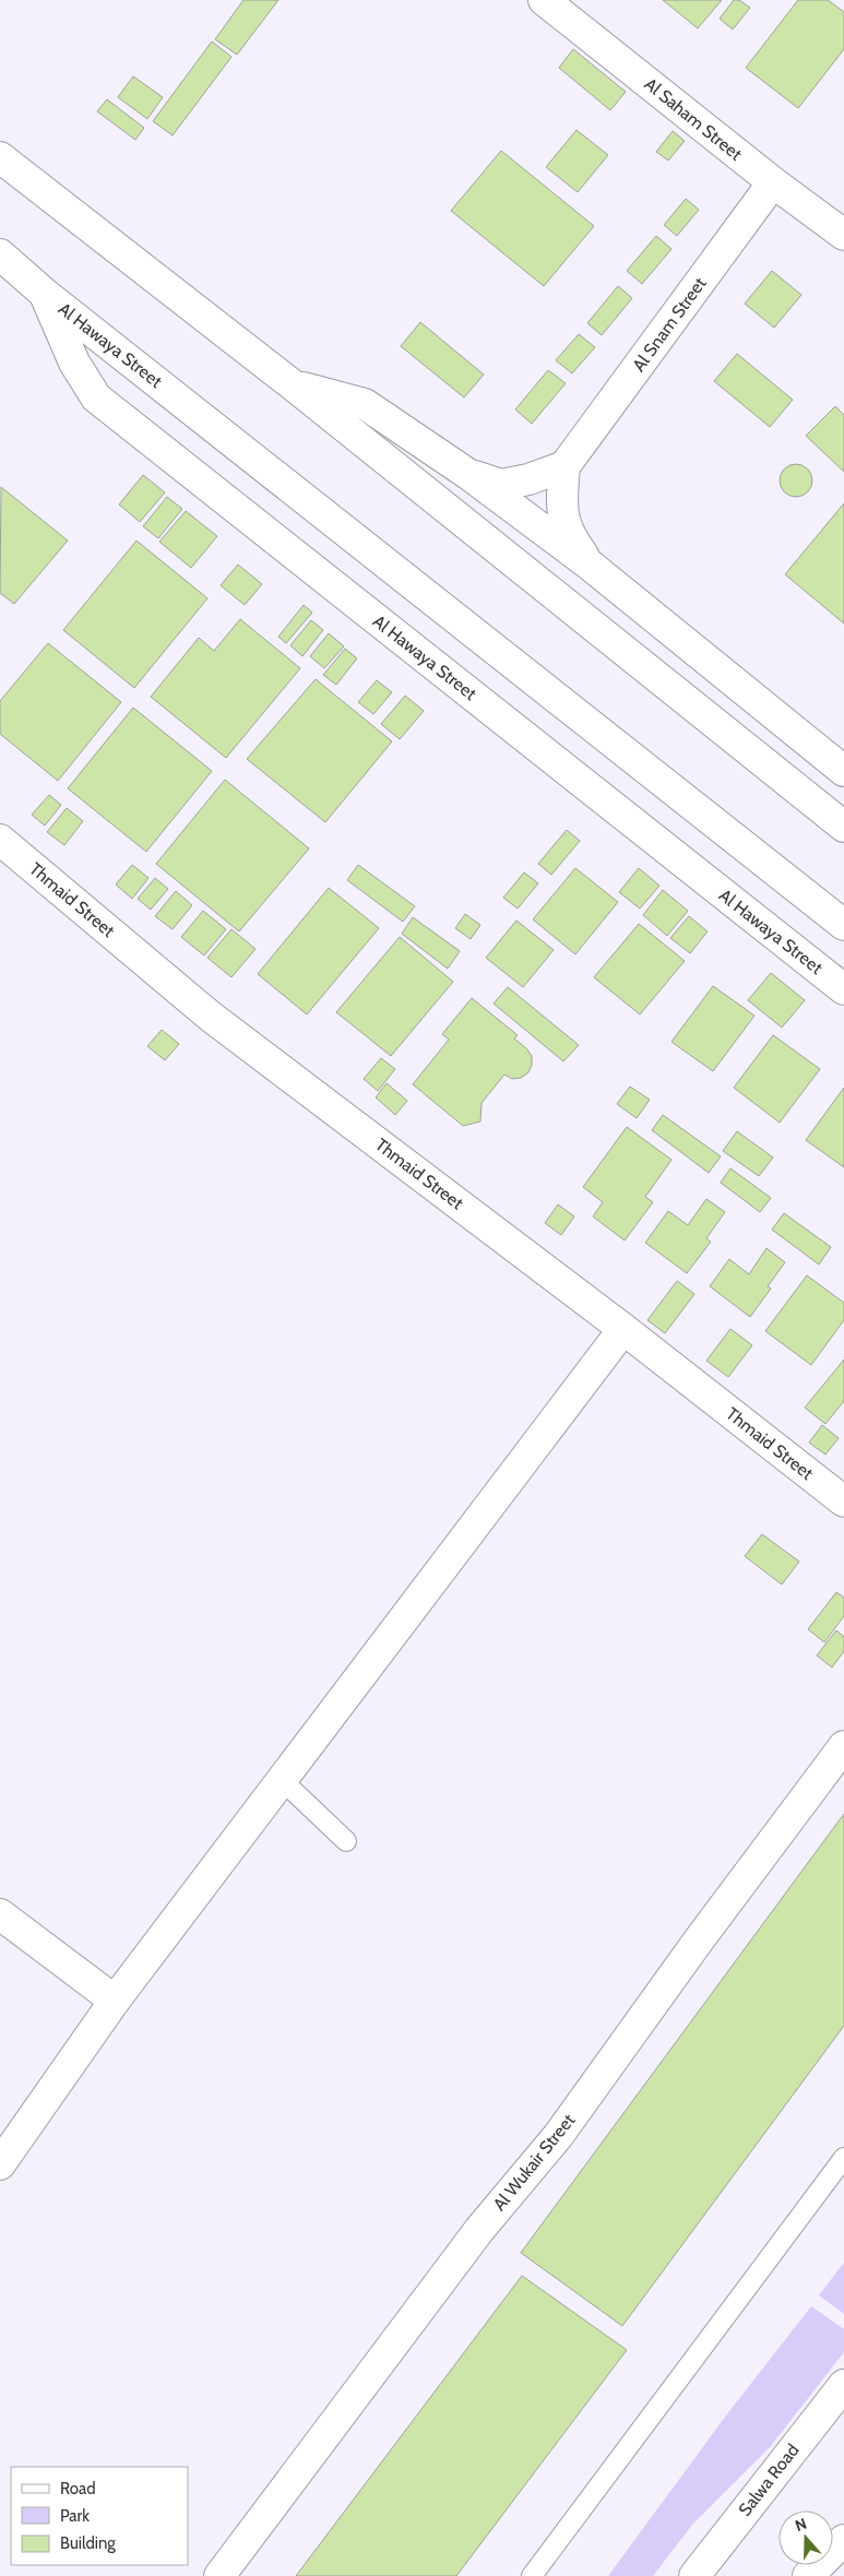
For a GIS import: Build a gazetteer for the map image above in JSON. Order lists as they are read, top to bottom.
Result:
{
  "streets": {
    "main road": [
      "Al Saham Street",
      "Al Snam Street",
      "Al Hawaya Street",
      "Thmaid Street",
      "Al Wukair Street",
      "Salwa Road"
    ]
  },
  "crossings": [
    ["Al Saham Street", "Al Snam Street"]
  ],
  "legend": ["Road", "Park", "Building"],
  "north": "top"
}
